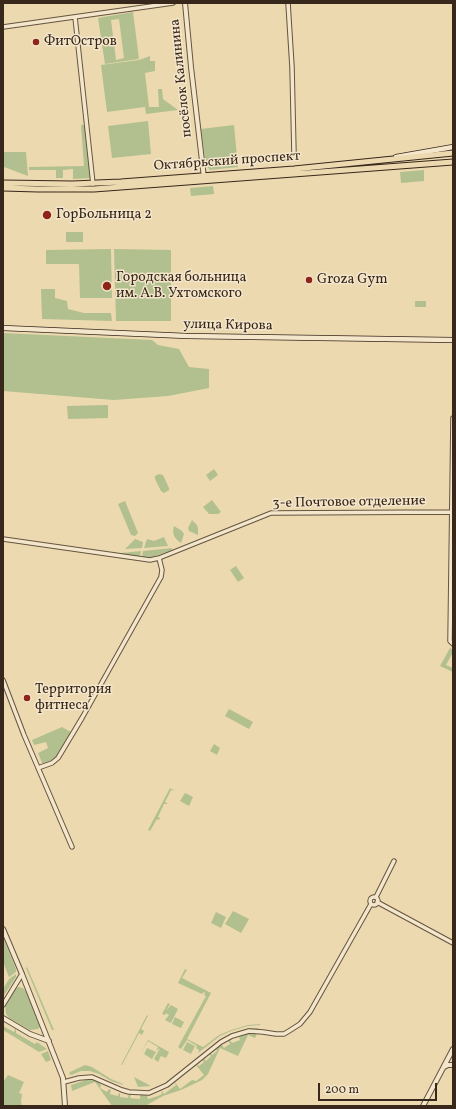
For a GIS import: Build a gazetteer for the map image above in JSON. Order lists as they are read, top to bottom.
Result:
{
  "streets": {
    "main road": ["Октябрьский проспект", "улица Кирова"],
    "street": ["посёлок Калинина", "3-е Почтовое отделение"]
  },
  "crossings": [
    ["посёлок Калинина", "Октябрьский проспект"]
  ],
  "places": [
    "ФитОстров",
    "ГорБольница 2",
    "Groza Gym",
    "Городская больница им. А.В. Ухтомского",
    "Территория фитнеса"
  ],
  "scale_bar": "200 m"
}
